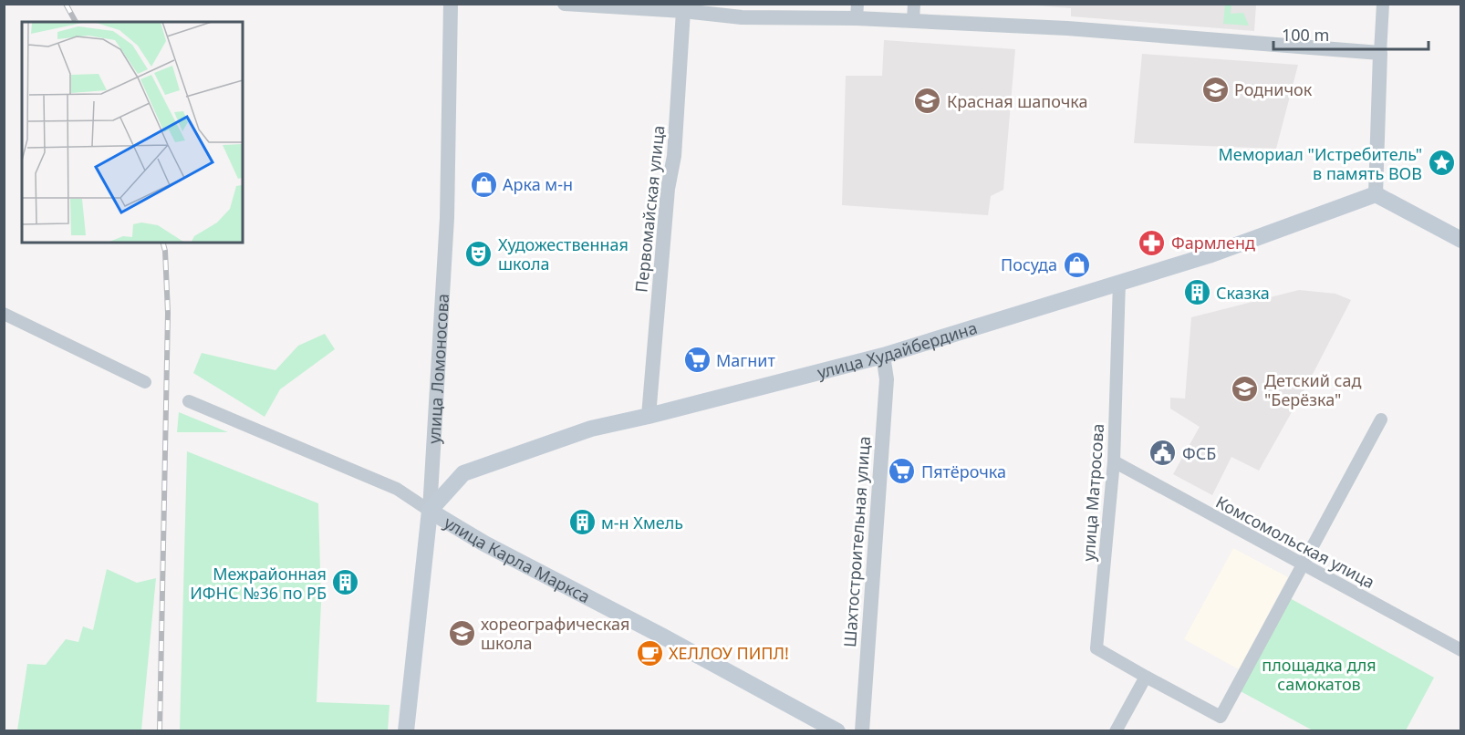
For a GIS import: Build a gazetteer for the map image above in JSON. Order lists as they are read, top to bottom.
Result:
{
  "streets": {
    "main road": ["улица Худайбердина", "улица Ломоносова", "улица Карла Маркса"],
    "street": [
      "Первомайская улица",
      "улица Матросова",
      "Шахтостроительная улица",
      "Комсомольская улица"
    ]
  },
  "crossings": [
    ["Первомайская улица", "улица Худайбердина"],
    ["улица Худайбердина", "улица Ломоносова"],
    ["улица Худайбердина", "улица Матросова"],
    ["улица Худайбердина", "Шахтостроительная улица"],
    ["улица Худайбердина", "улица Карла Маркса"],
    ["улица Ломоносова", "улица Карла Маркса"],
    ["улица Матросова", "Комсомольская улица"]
  ],
  "parks": ["площадка для самокатов"],
  "places": {
    "school or university": [
      "Родничок",
      "Красная шапочка",
      "Детский сад \"Берёзка\"",
      "хореографическая школа"
    ],
    "place": ["Мемориал \"Истребитель\" в память ВОВ"],
    "shop": ["Арка м-н", "Посуда"],
    "pharmacy": ["Фармленд"],
    "theatre": ["Художественная школа"],
    "building": ["Сказка", "м-н Хмель", "Межрайонная ИФНС №36 по РБ"],
    "supermarket": ["Магнит", "Пятёрочка"],
    "public building": ["ФСБ"],
    "cafe": ["ХЕЛЛОУ ПИПЛ!"]
  },
  "scale_bar": "100 m"
}
